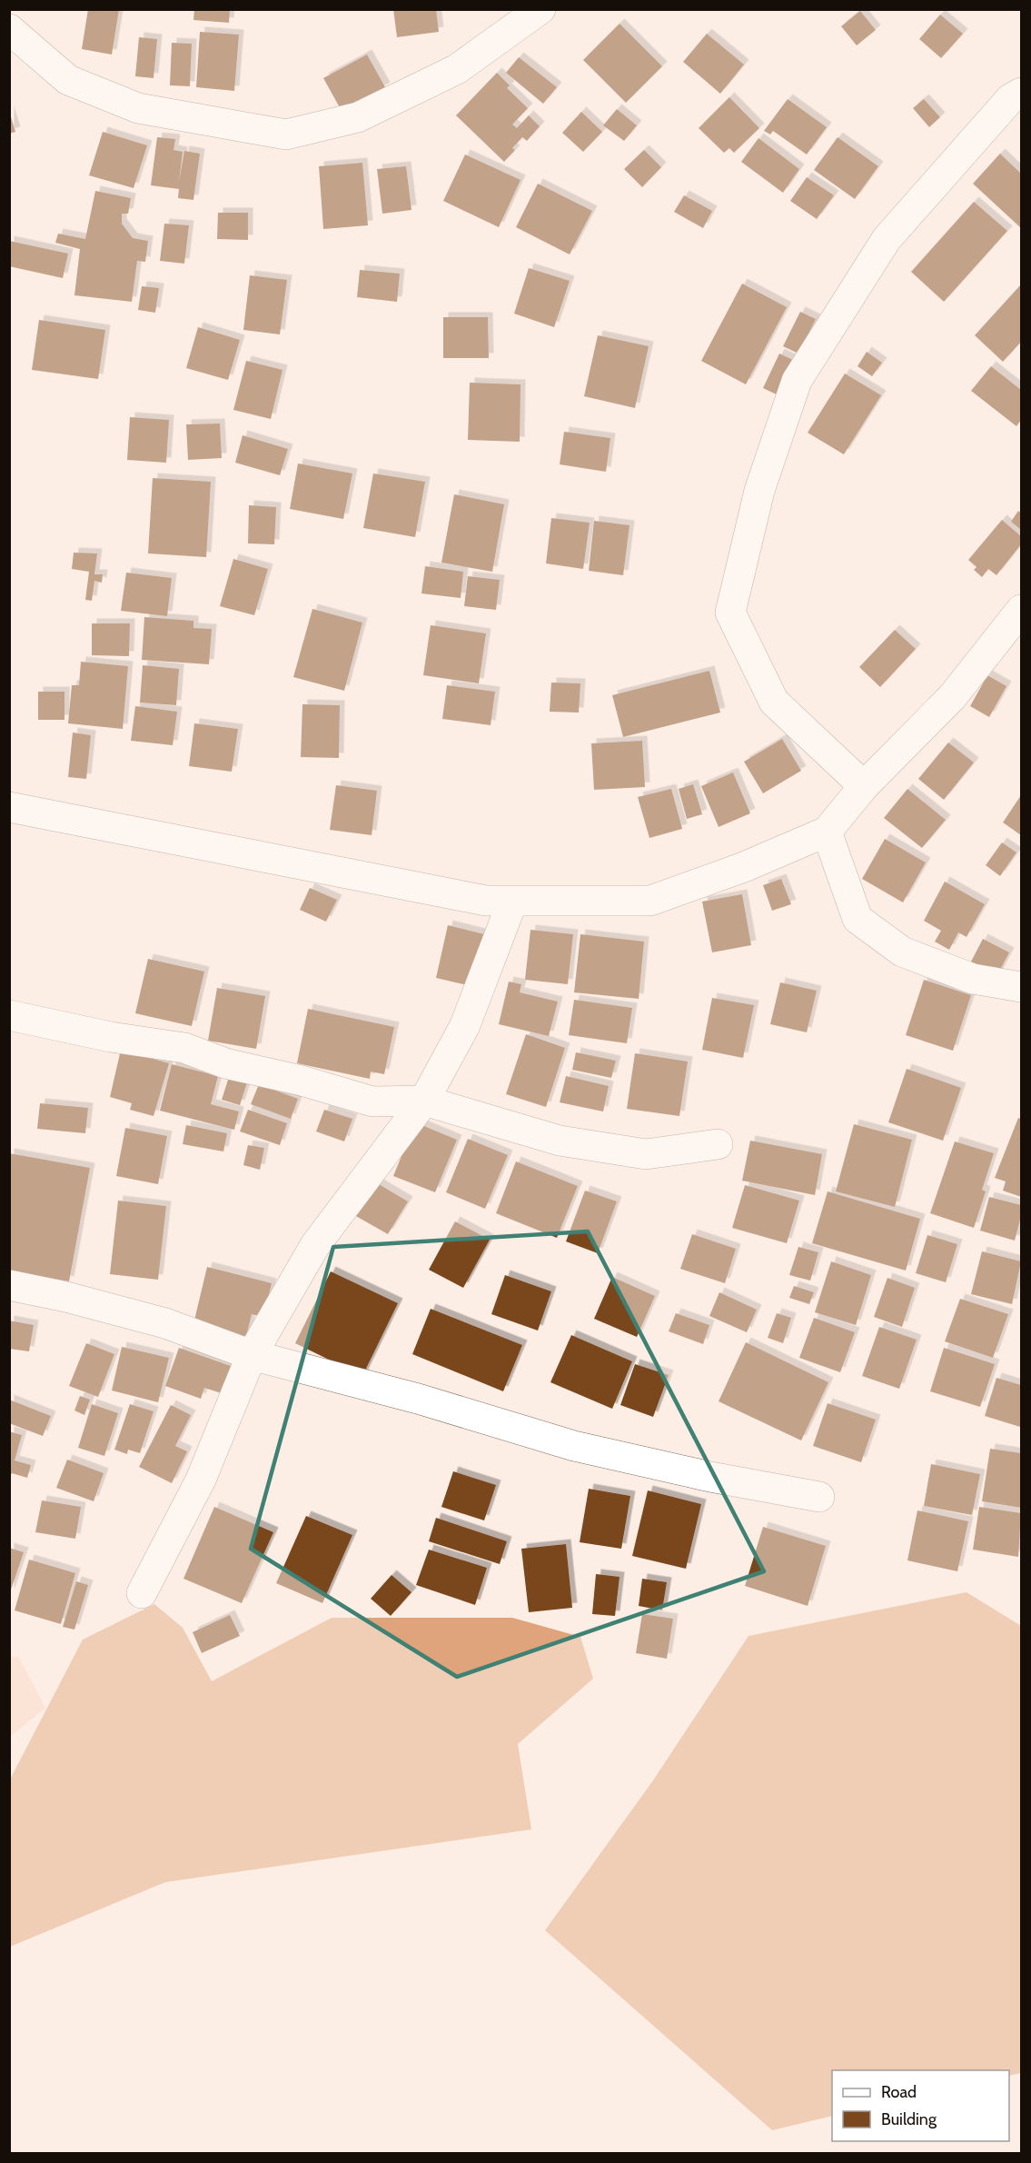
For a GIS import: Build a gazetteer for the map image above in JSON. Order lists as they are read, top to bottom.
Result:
{
  "legend": ["Road", "Building"]
}
